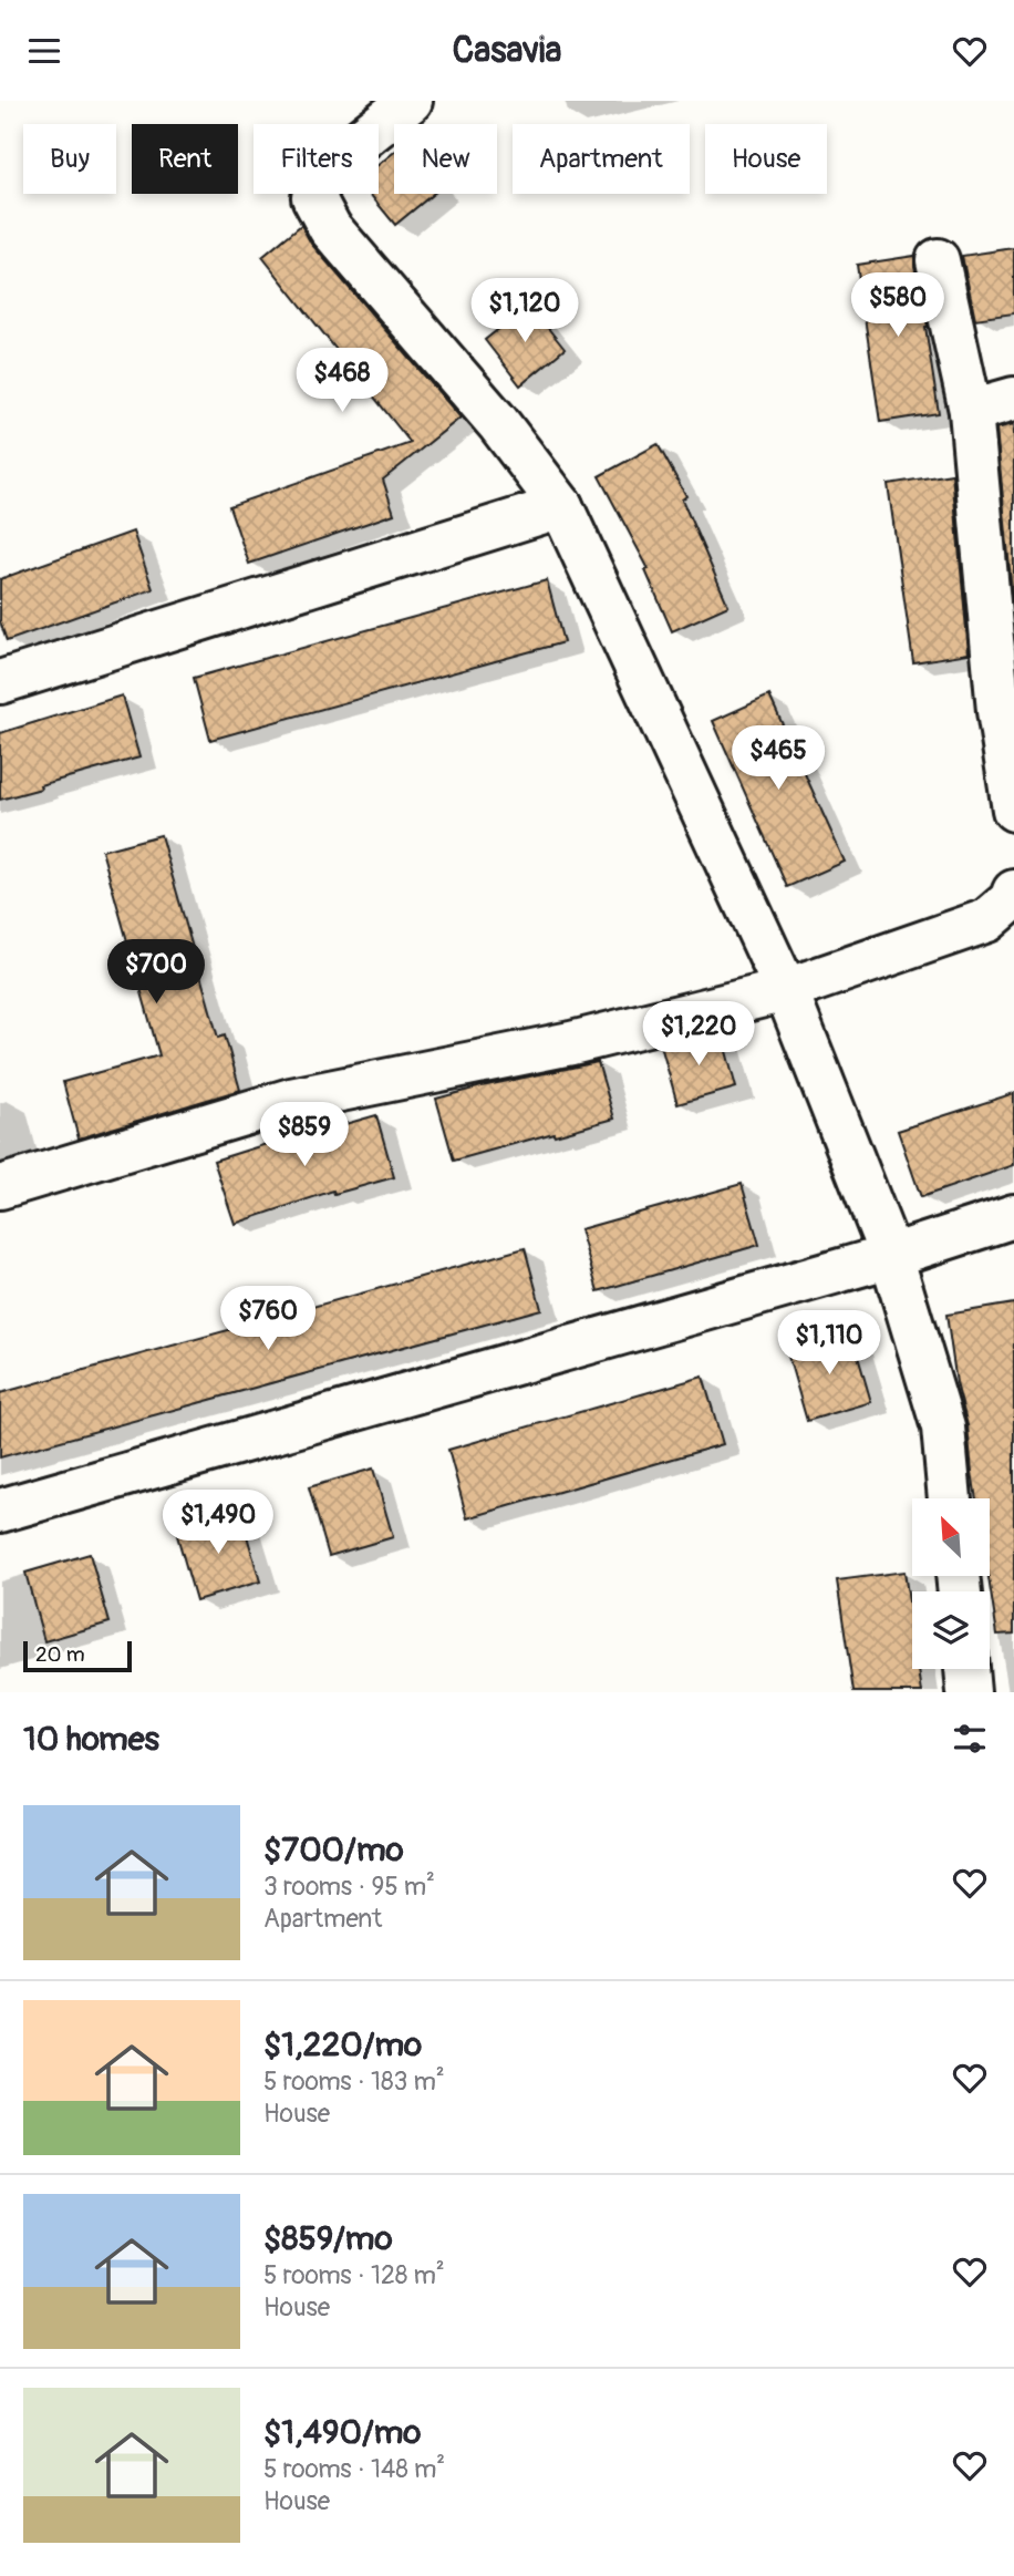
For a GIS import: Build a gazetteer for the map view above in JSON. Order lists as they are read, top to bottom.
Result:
{
  "scale_bar": "20 m",
  "north": "top left",
  "page": {
    "header": "Casavia",
    "chip": [
      "Buy",
      "Rent",
      "Filters",
      "New",
      "Apartment",
      "House"
    ],
    "price": [
      "$580",
      "$1,120",
      "$468",
      "$465",
      "$700",
      "$1,220",
      "$859",
      "$760",
      "$1,110",
      "$1,490"
    ],
    "scale": "20 m",
    "heading": "10 homes",
    "list": [
      {
        "name": "$700/mo",
        "note": "3 rooms · 95 m² · Apartment"
      },
      {
        "name": "$1,220/mo",
        "note": "5 rooms · 183 m² · House"
      },
      {
        "name": "$859/mo",
        "note": "5 rooms · 128 m² · House"
      },
      {
        "name": "$1,490/mo",
        "note": "5 rooms · 148 m² · House"
      }
    ]
  }
}
